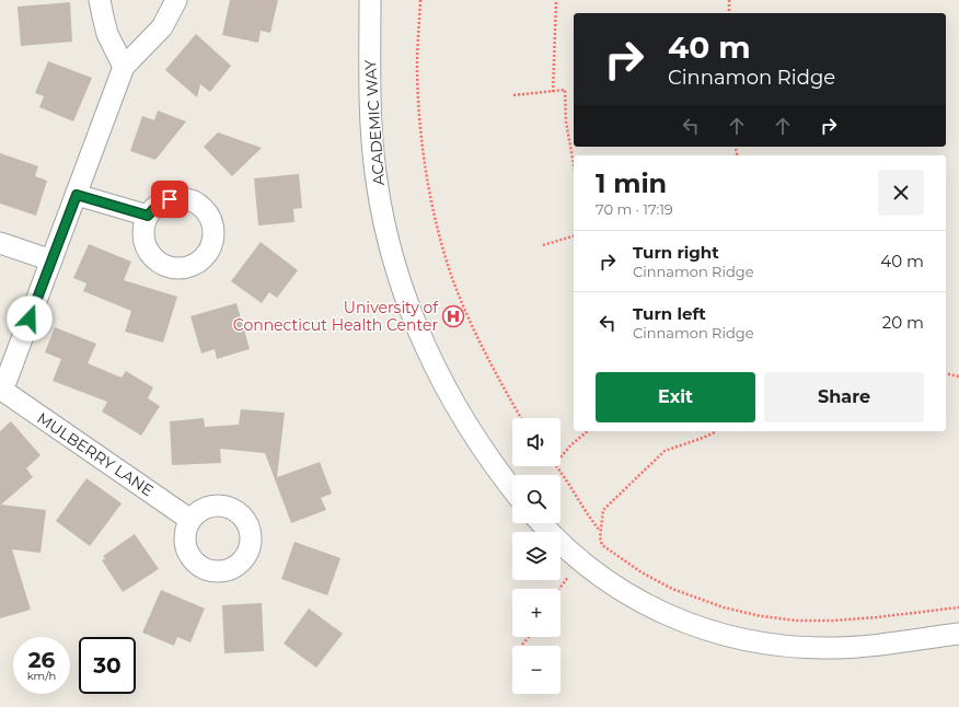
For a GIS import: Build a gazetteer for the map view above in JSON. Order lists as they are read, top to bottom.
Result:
{
  "streets": {
    "street": ["ACADEMIC WAY", "MULBERRY LANE"]
  },
  "places": {
    "hospital": ["University of Connecticut Health Center"]
  },
  "page": {
    "turn": ["40 m", "Cinnamon Ridge"],
    "heading": ["1 min", "70 m · 17:19"],
    "list": [
      {
        "name": "Turn right",
        "note": "Cinnamon Ridge",
        "value": "40 m"
      },
      {
        "name": "Turn left",
        "note": "Cinnamon Ridge",
        "value": "20 m"
      }
    ],
    "buttons": ["Exit", "Share"],
    "map_buttons": ["+", "−"],
    "speed": "26 km/h",
    "limit": "30"
  }
}
